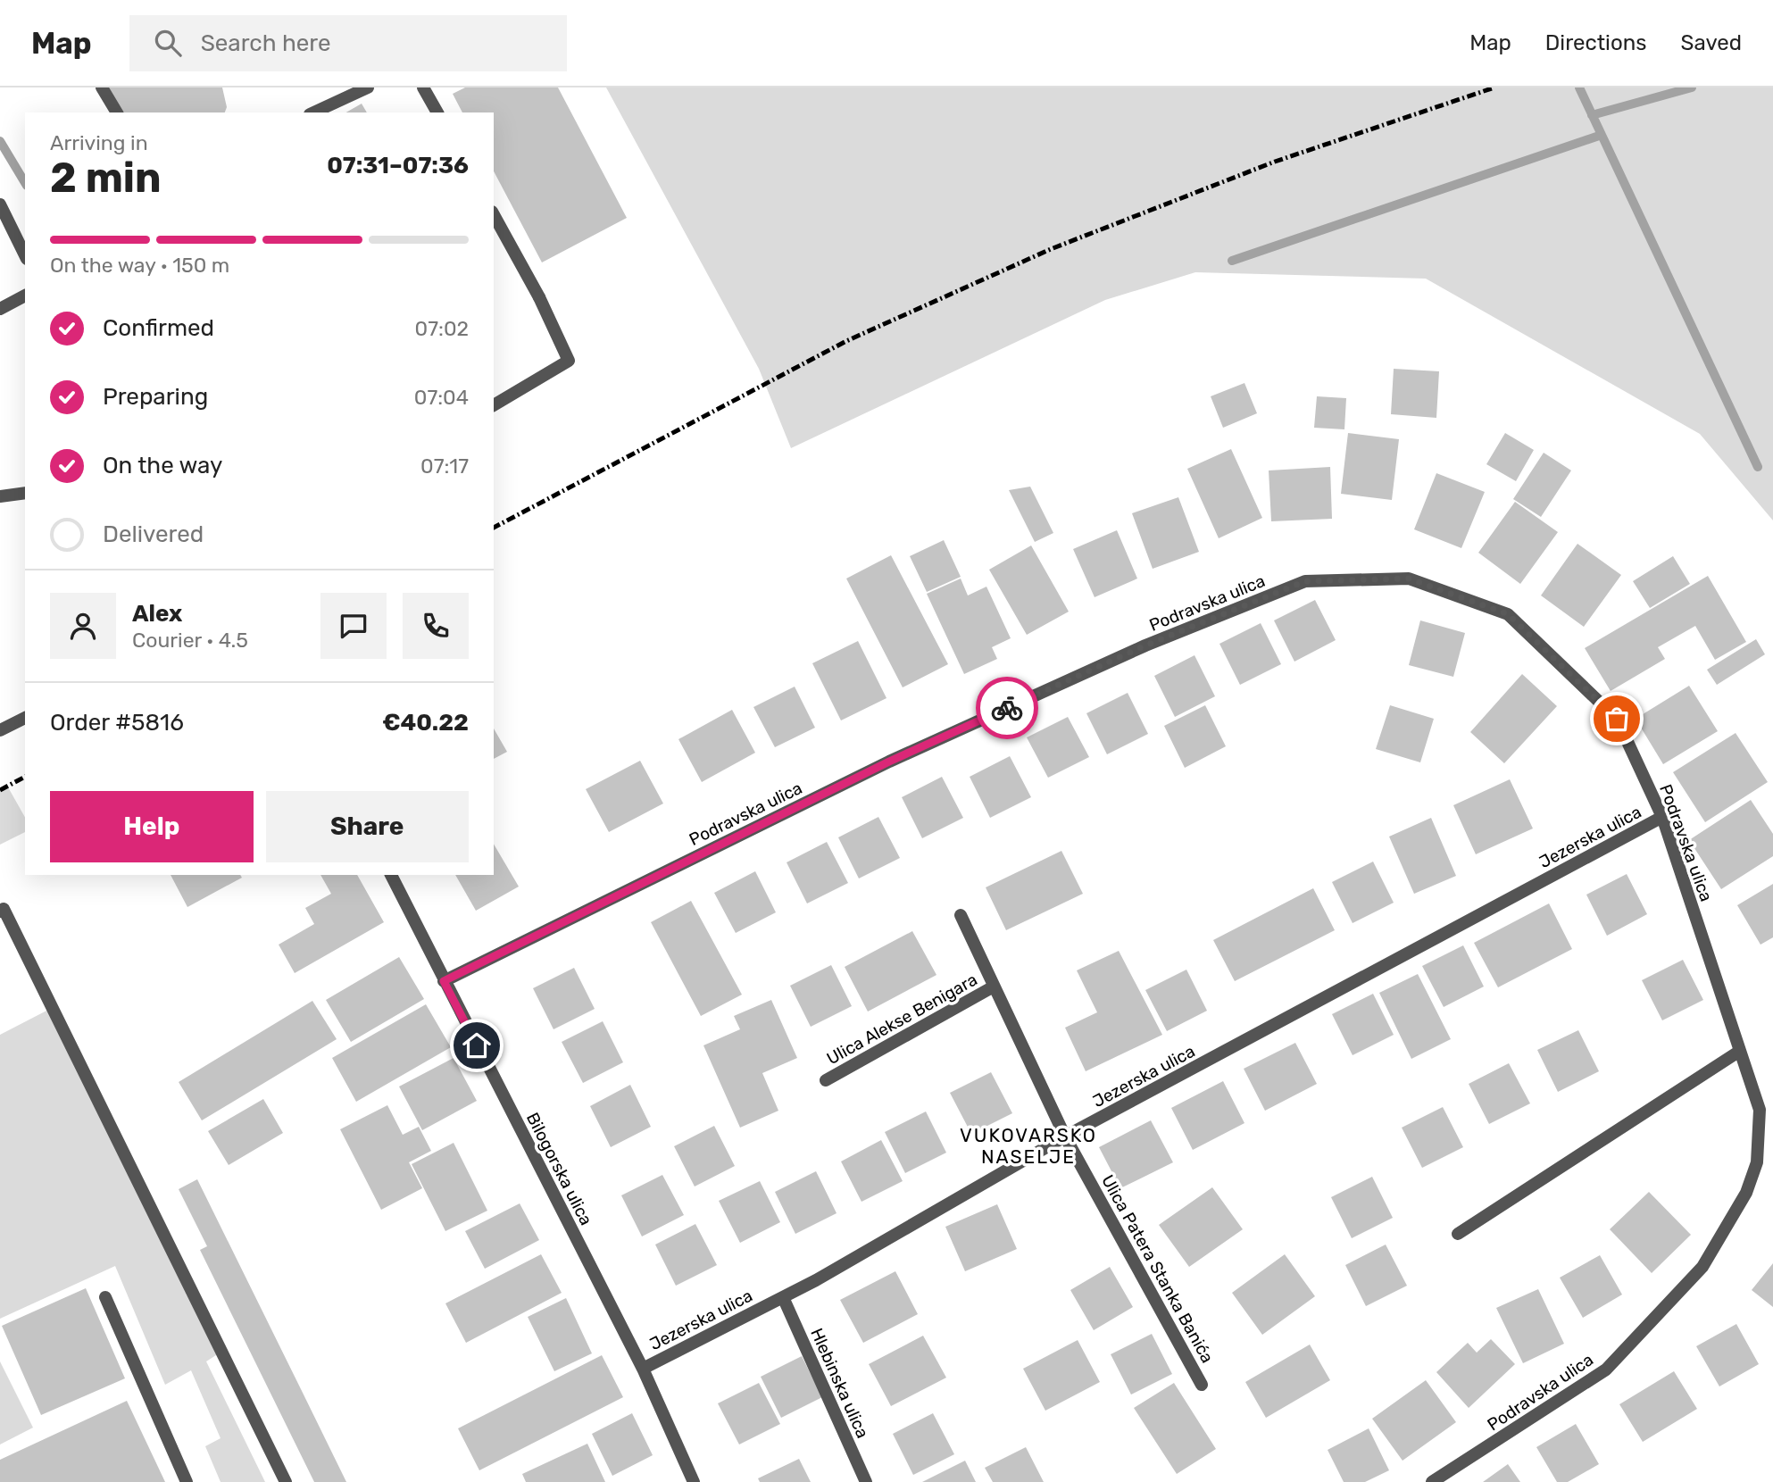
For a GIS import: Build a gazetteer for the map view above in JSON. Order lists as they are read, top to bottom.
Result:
{
  "streets": {
    "street": [
      "Podravska ulica",
      "Jezerska ulica",
      "Ulica Alekse Benigara",
      "Bilogorska ulica",
      "Ulica Patera Stanka Banića",
      "Hlebinska ulica"
    ]
  },
  "crossings": [
    ["Podravska ulica", "Jezerska ulica"],
    ["Podravska ulica", "Bilogorska ulica"],
    ["Jezerska ulica", "Ulica Alekse Benigara"],
    ["Jezerska ulica", "Bilogorska ulica"],
    ["Jezerska ulica", "Ulica Patera Stanka Banića"],
    ["Jezerska ulica", "Hlebinska ulica"],
    ["Ulica Alekse Benigara", "Ulica Patera Stanka Banića"]
  ],
  "districts": ["VUKOVARSKO NASELJE"],
  "page": {
    "header": "Map",
    "search": "Search here",
    "nav": ["Map", "Directions", "Saved"],
    "heading": ["2 min", "Arriving in", "07:31–07:36"],
    "panel": [
      "Alex",
      "Courier · 4.5",
      "Order #5816",
      "€40.22"
    ],
    "bar": "On the way · 150 m",
    "list": [
      ["Confirmed", "07:02"],
      ["Preparing", "07:04"],
      ["On the way", "07:17"],
      "Delivered"
    ],
    "buttons": ["Help", "Share"]
  }
}
